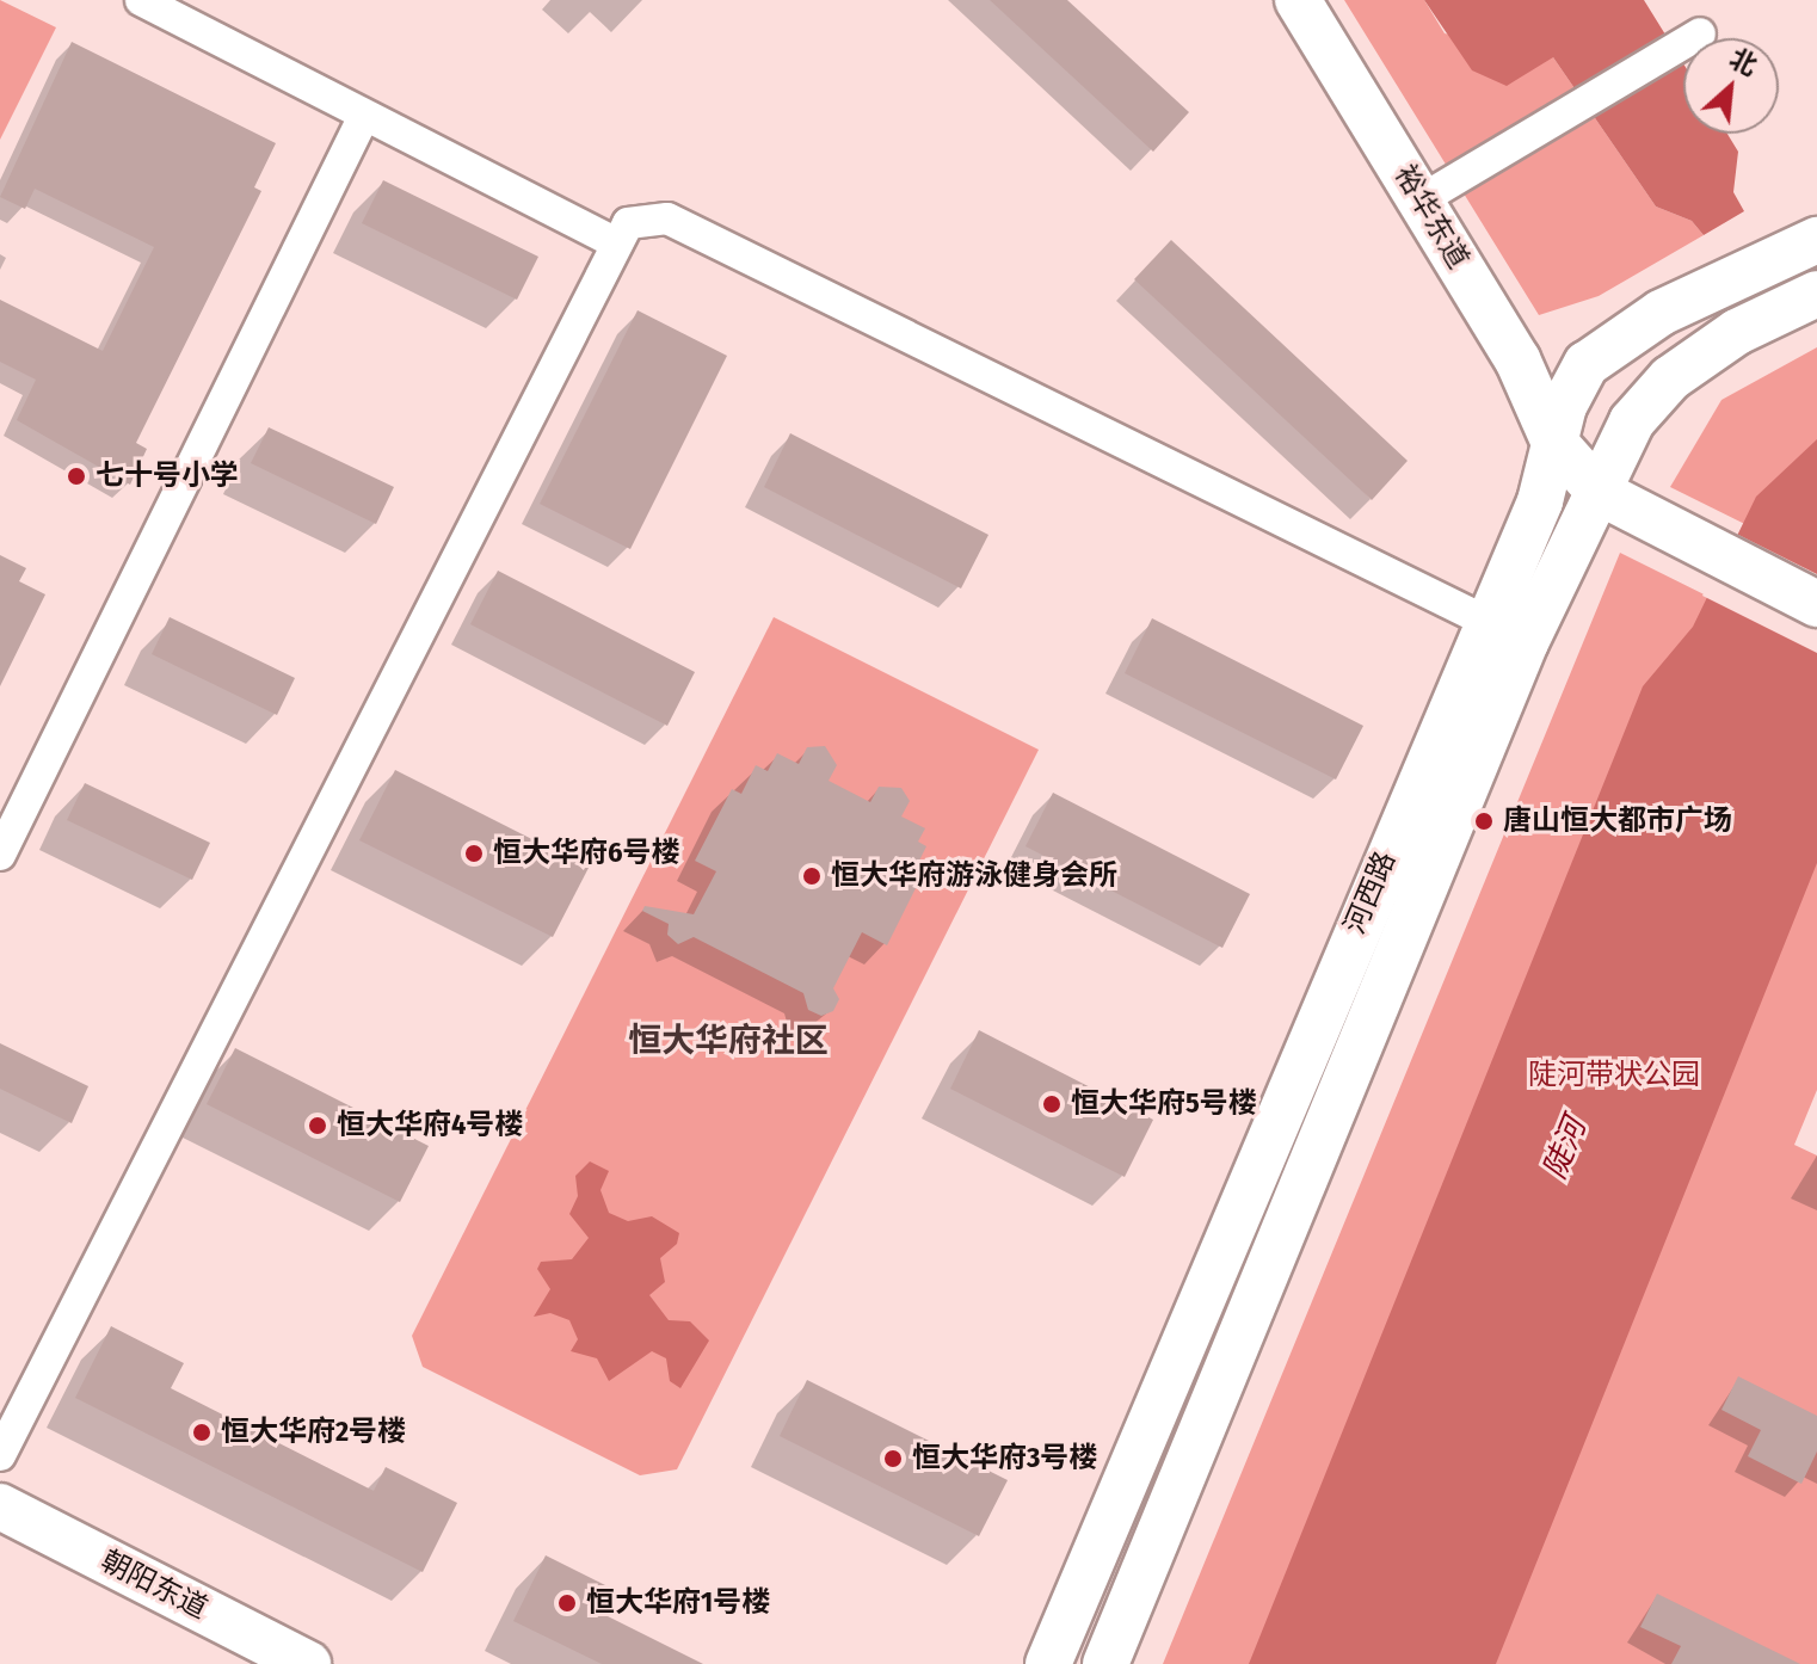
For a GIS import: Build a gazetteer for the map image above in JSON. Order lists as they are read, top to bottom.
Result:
{
  "streets": {
    "main road": ["裕华东道", "河西路", "朝阳东道"]
  },
  "crossings": [
    ["裕华东道", "河西路"]
  ],
  "districts": ["恒大华府社区"],
  "water": ["陡河"],
  "parks": ["陡河带状公园"],
  "places": [
    "七十号小学",
    "唐山恒大都市广场",
    "恒大华府6号楼",
    "恒大华府游泳健身会所",
    "恒大华府5号楼",
    "恒大华府4号楼",
    "恒大华府2号楼",
    "恒大华府3号楼",
    "恒大华府1号楼"
  ],
  "north": "top right"
}
